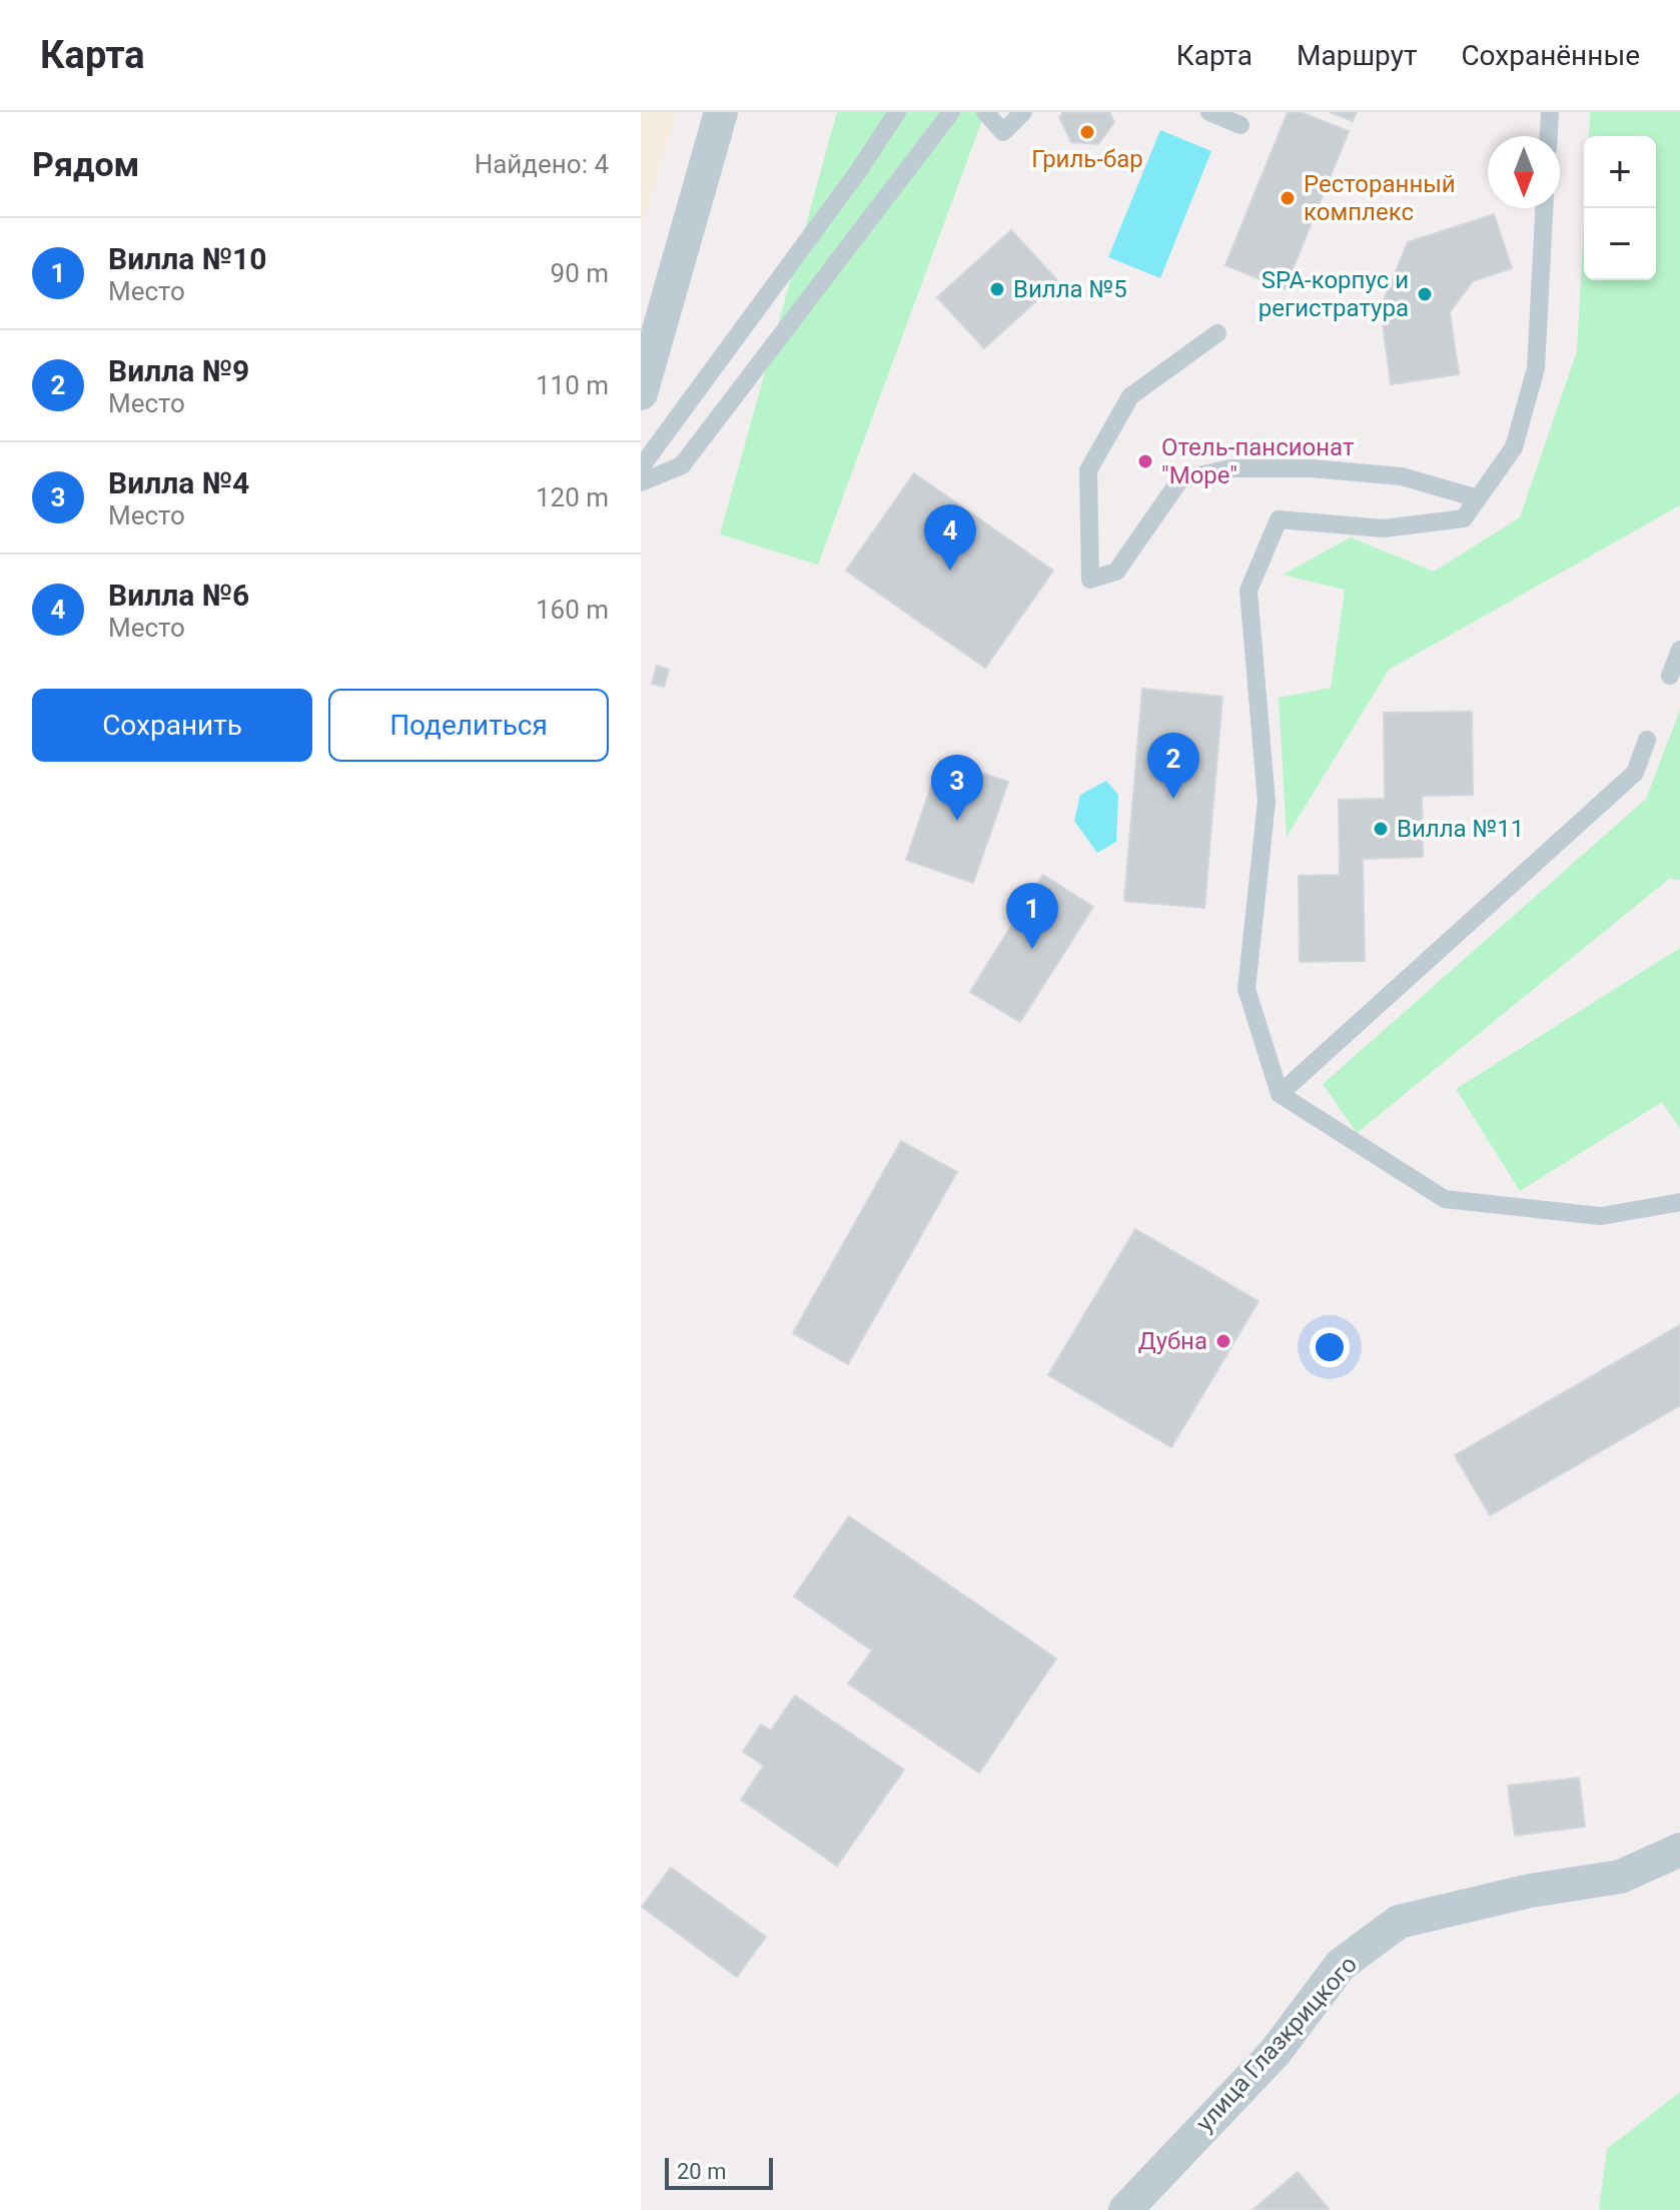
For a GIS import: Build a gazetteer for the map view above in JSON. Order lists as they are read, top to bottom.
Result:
{
  "streets": {
    "street": ["улица Глазкрицкого"]
  },
  "places": [
    "Гриль-бар",
    "Ресторанный комплекс",
    "Вилла №5",
    "SPA-корпус и регистратура",
    "Отель-пансионат \"Море\"",
    "Вилла №11",
    "Дубна"
  ],
  "scale_bar": "20 m",
  "north": "bottom",
  "page": {
    "header": "Карта",
    "nav": ["Карта", "Маршрут", "Сохранённые"],
    "heading": ["Рядом", "Найдено: 4"],
    "map_buttons": ["+", "−"],
    "list": [
      {
        "mark": "1",
        "name": "Вилла №10",
        "note": "Место",
        "value": "90 m"
      },
      {
        "mark": "2",
        "name": "Вилла №9",
        "note": "Место",
        "value": "110 m"
      },
      {
        "mark": "3",
        "name": "Вилла №4",
        "note": "Место",
        "value": "120 m"
      },
      {
        "mark": "4",
        "name": "Вилла №6",
        "note": "Место",
        "value": "160 m"
      }
    ],
    "pins": [
      "4",
      "2",
      "3",
      "1"
    ],
    "buttons": ["Сохранить", "Поделиться"],
    "scale": "20 m"
  }
}
